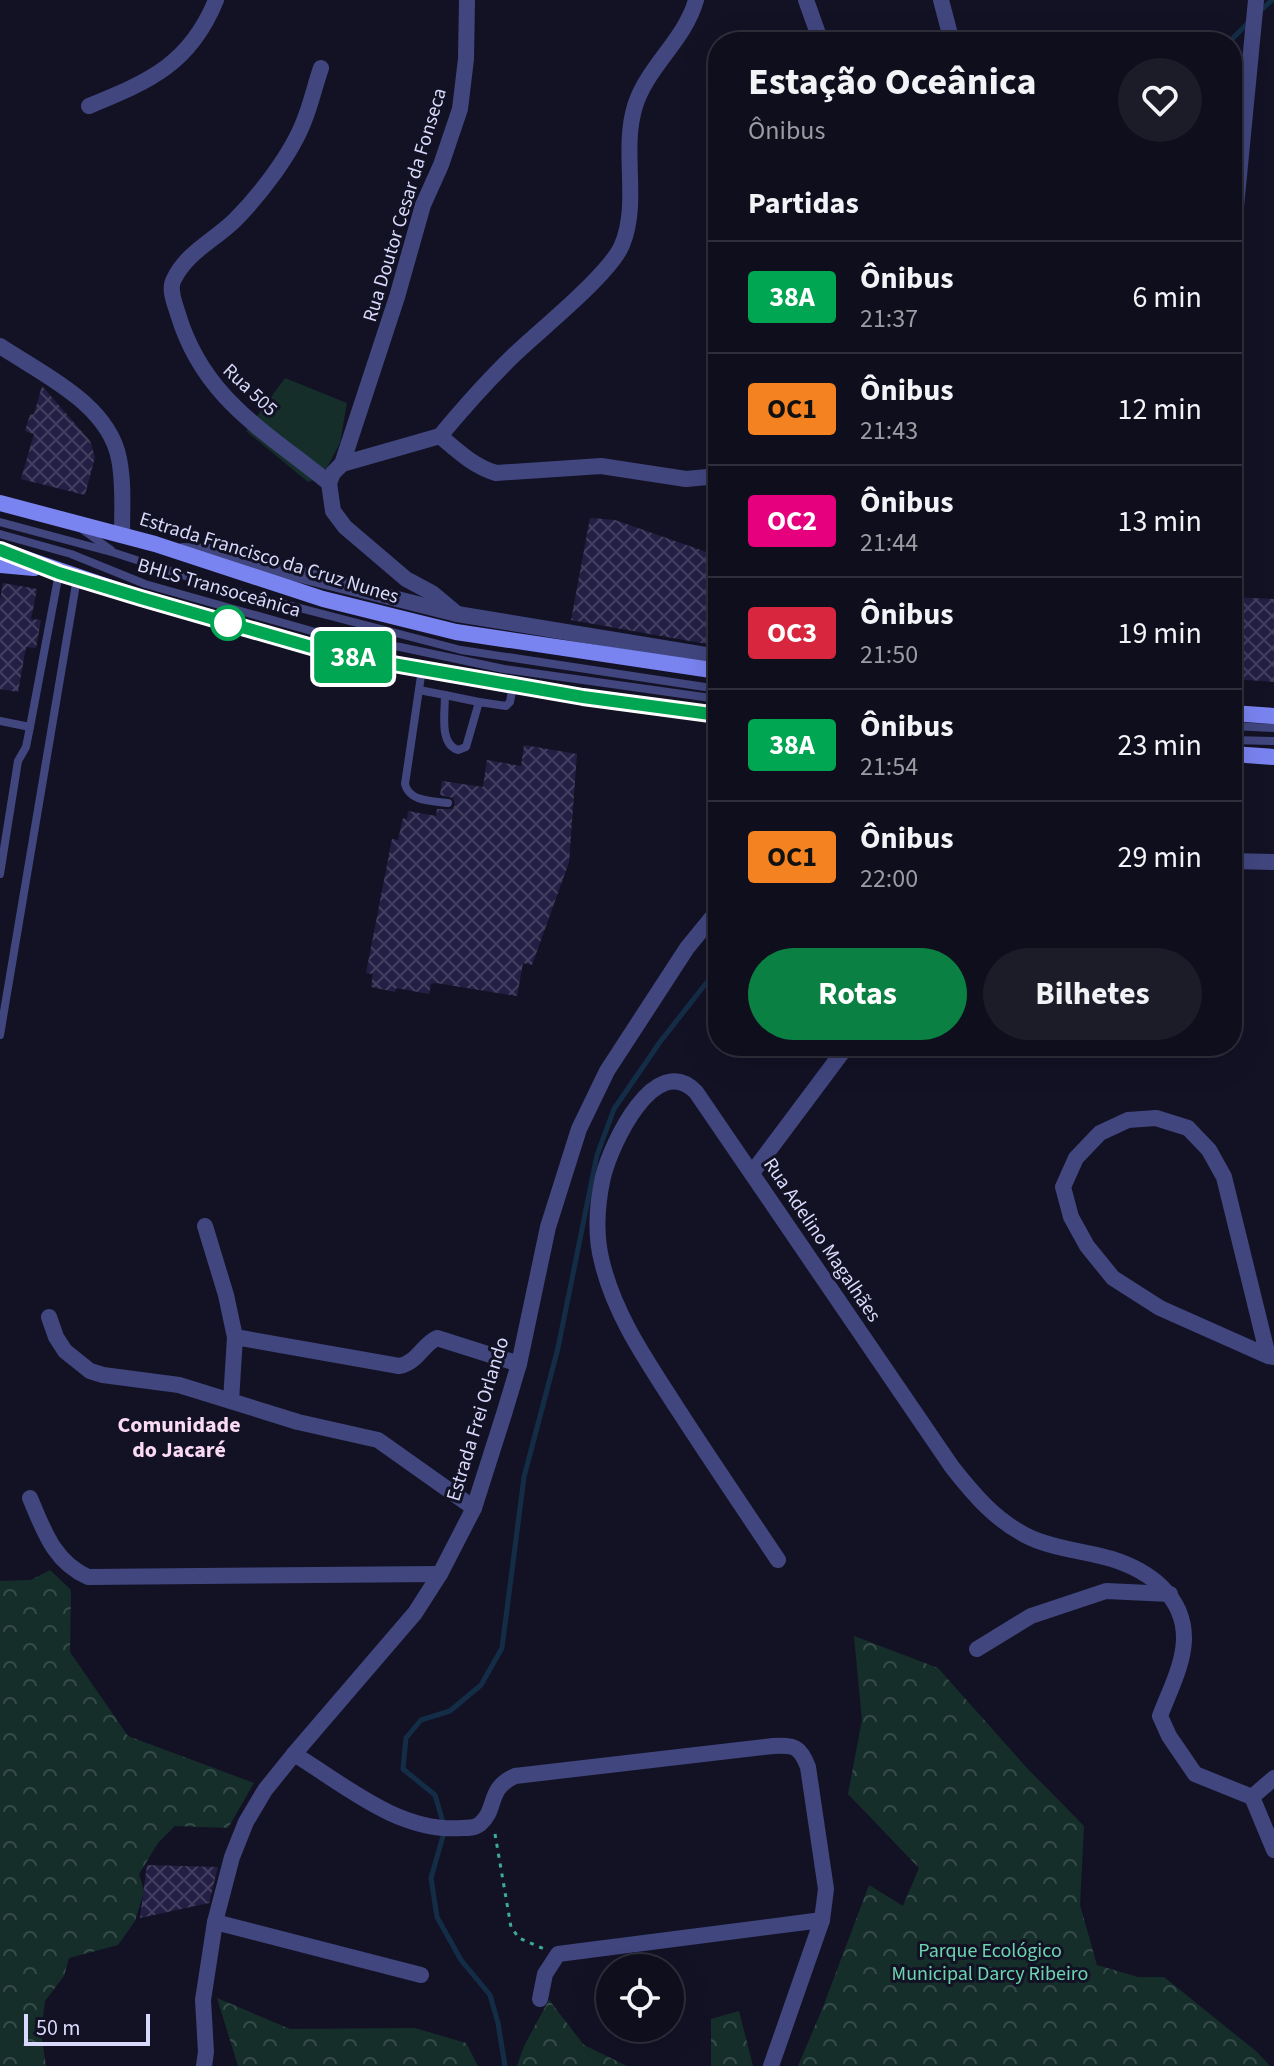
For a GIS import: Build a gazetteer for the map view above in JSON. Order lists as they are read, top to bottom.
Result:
{
  "streets": {
    "main road": ["Estrada Francisco da Cruz Nunes"],
    "street": [
      "Rua Doutor Cesar da Fonseca",
      "Rua 505",
      "Rua Adelino Magalhães",
      "Estrada Frei Orlando"
    ],
    "lane": ["BHLS Transoceânica"]
  },
  "crossings": [
    ["Rua Doutor Cesar da Fonseca", "Rua 505"]
  ],
  "districts": ["Comunidade do Jacaré"],
  "parks": ["Parque Ecológico Municipal Darcy Ribeiro"],
  "lines": ["bus line 38A"],
  "scale_bar": "50 m",
  "page": {
    "on_map": "38A",
    "heading": [
      ["Estação Oceânica", "Ônibus"],
      "Partidas"
    ],
    "list": [
      {
        "mark": "38A",
        "name": "Ônibus",
        "note": "21:37",
        "value": "6 min"
      },
      {
        "mark": "OC1",
        "name": "Ônibus",
        "note": "21:43",
        "value": "12 min"
      },
      {
        "mark": "OC2",
        "name": "Ônibus",
        "note": "21:44",
        "value": "13 min"
      },
      {
        "mark": "OC3",
        "name": "Ônibus",
        "note": "21:50",
        "value": "19 min"
      },
      {
        "mark": "38A",
        "name": "Ônibus",
        "note": "21:54",
        "value": "23 min"
      },
      {
        "mark": "OC1",
        "name": "Ônibus",
        "note": "22:00",
        "value": "29 min"
      }
    ],
    "buttons": ["Rotas", "Bilhetes"],
    "scale": "50 m"
  }
}
